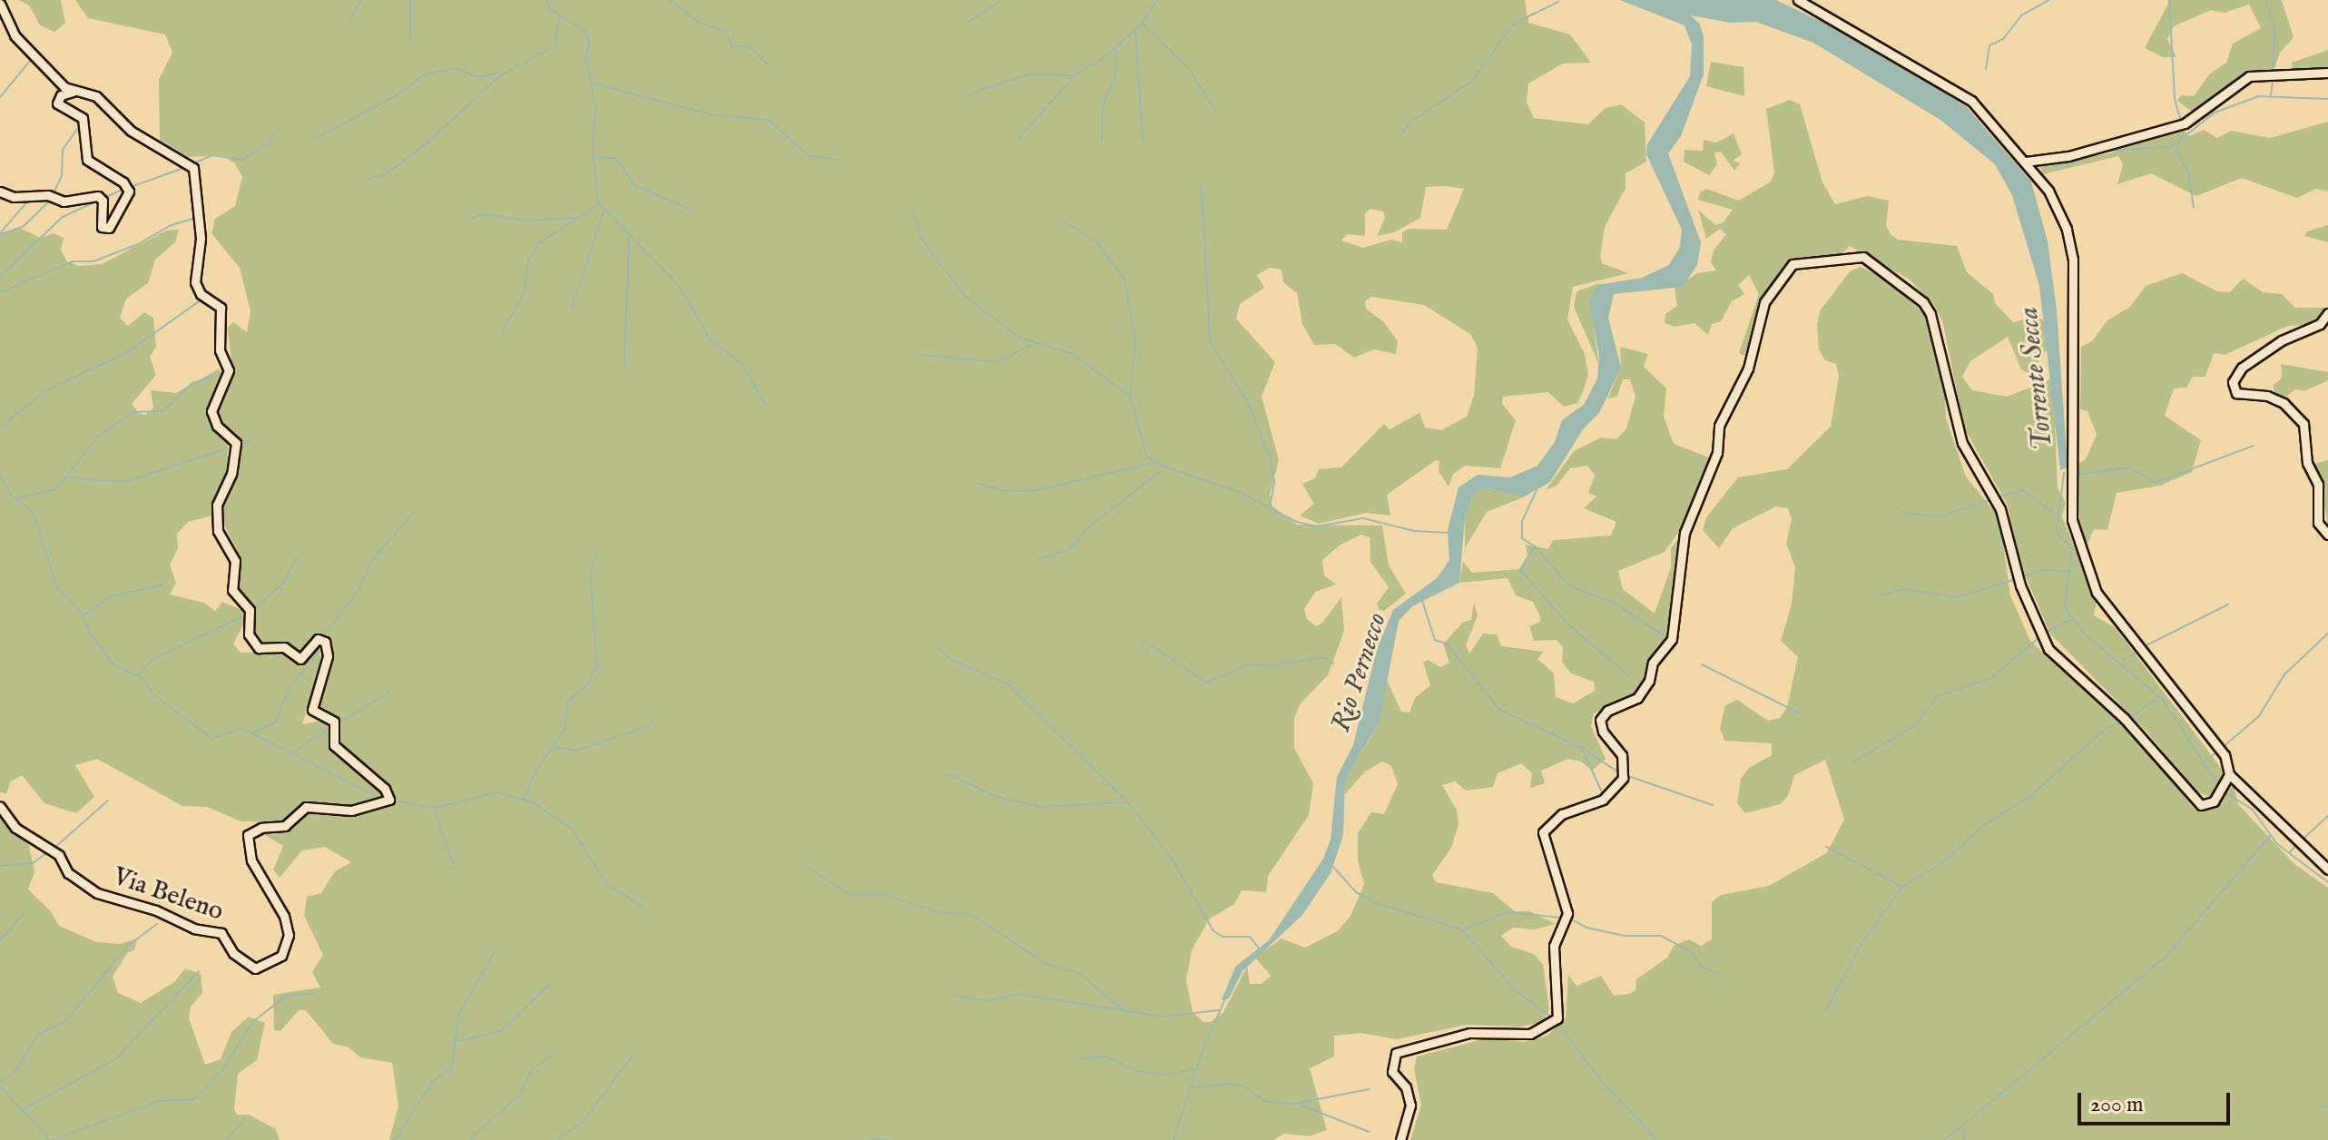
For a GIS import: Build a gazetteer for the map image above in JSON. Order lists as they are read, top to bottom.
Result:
{
  "streets": {
    "main road": ["Via Beleno"]
  },
  "water": ["Torrente Secca", "Rio Pernecco"],
  "scale_bar": "200 m"
}
